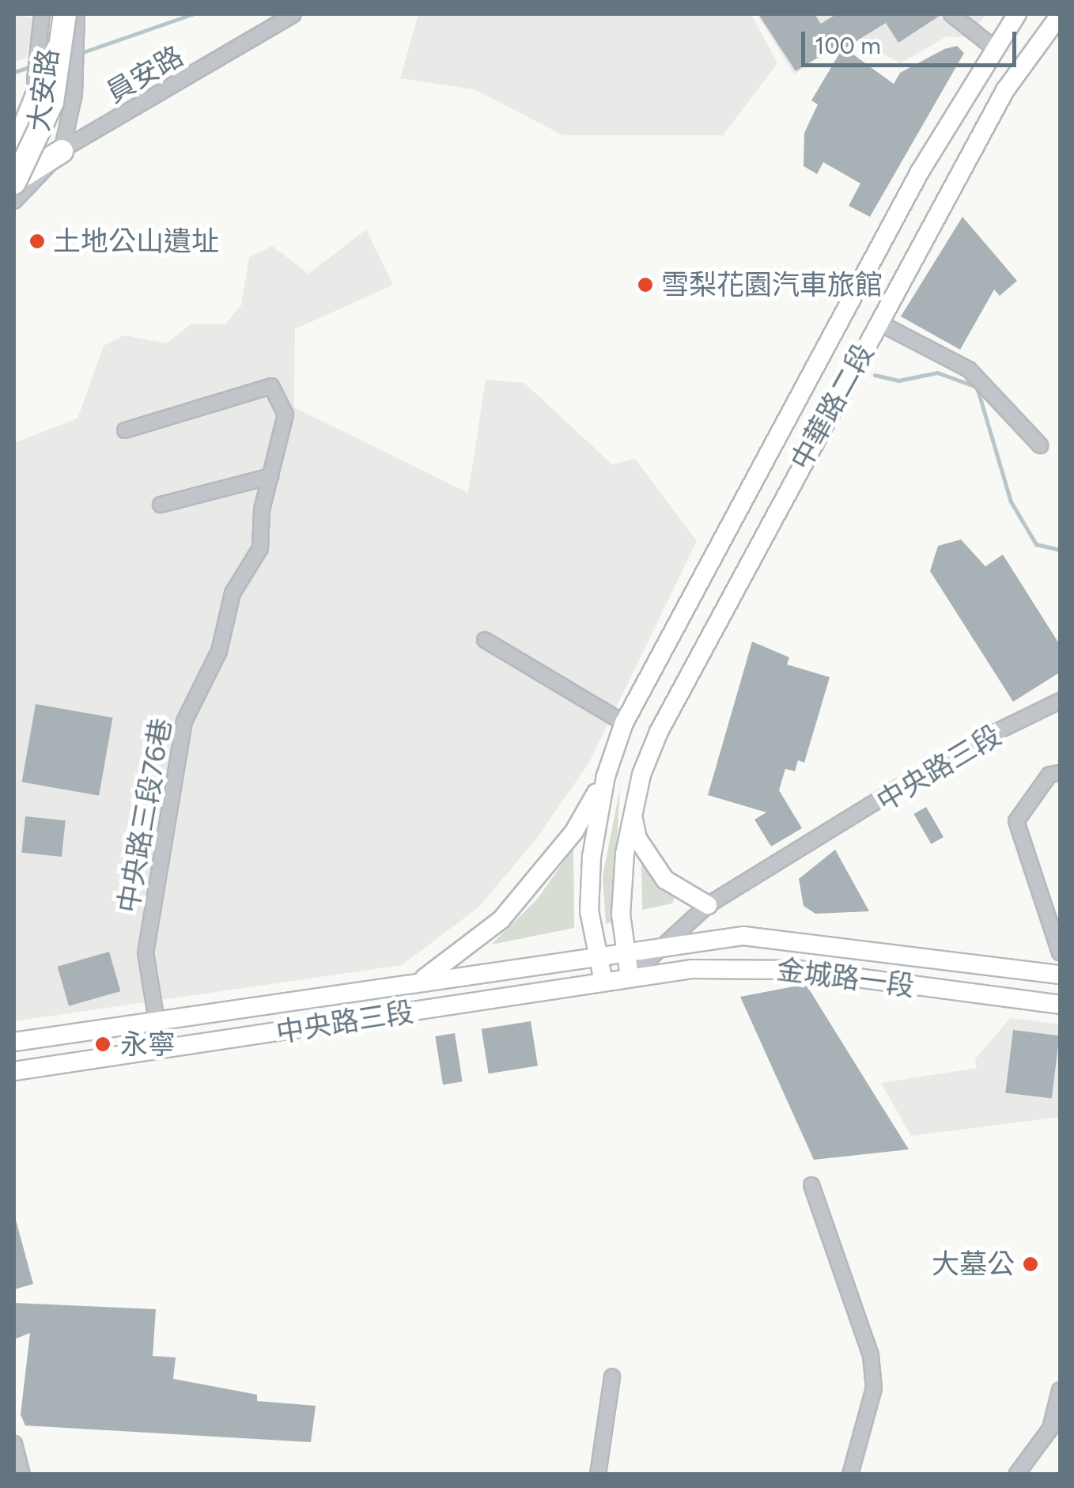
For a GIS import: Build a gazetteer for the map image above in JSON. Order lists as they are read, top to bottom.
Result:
{
  "streets": {
    "main road": ["中華路二段", "中央路三段", "金城路一段"],
    "street": ["員安路", "大安路", "中央路三段76巷"]
  },
  "crossings": [
    ["員安路", "大安路"],
    ["中華路二段", "中央路三段"],
    ["中華路二段", "金城路一段"],
    ["中央路三段", "中央路三段76巷"],
    ["中央路三段", "金城路一段"]
  ],
  "places": [
    "土地公山遺址",
    "雪梨花園汽車旅館",
    "永寧",
    "大墓公"
  ],
  "scale_bar": "100 m"
}
